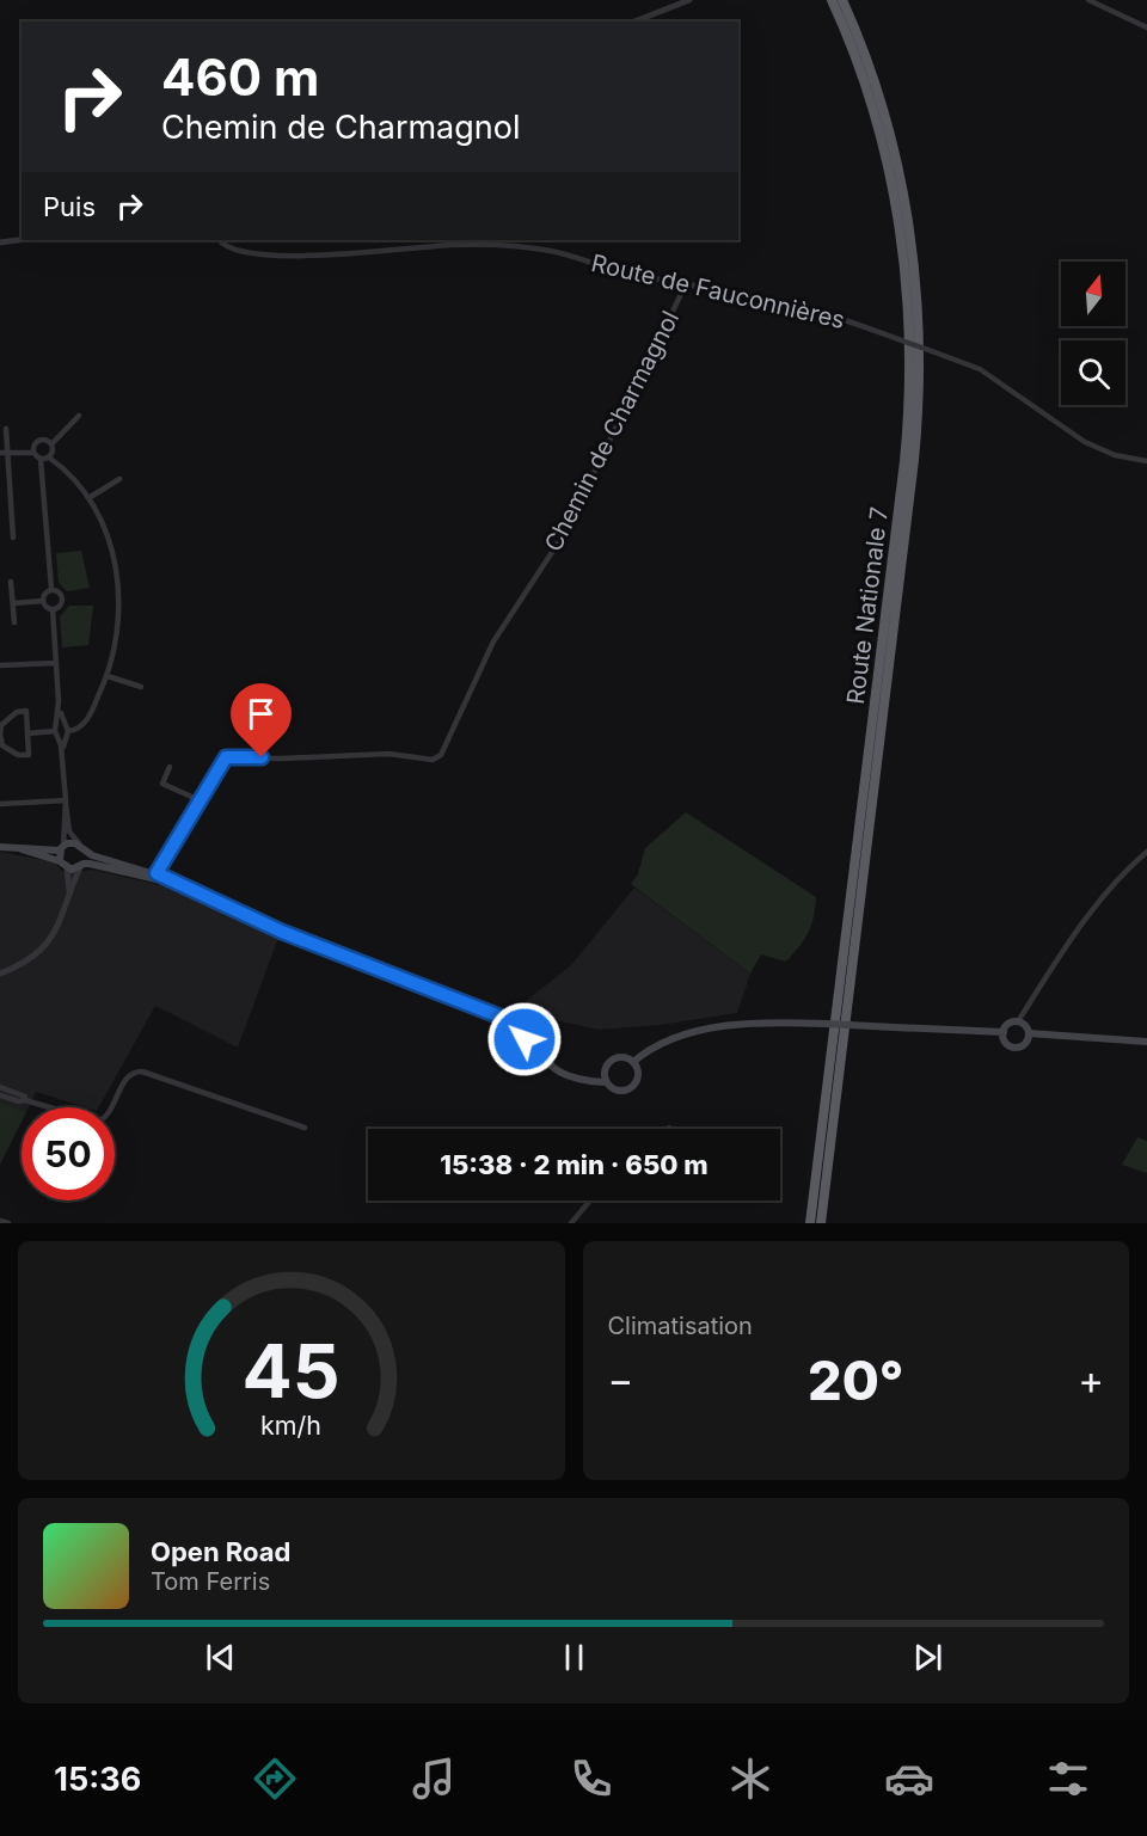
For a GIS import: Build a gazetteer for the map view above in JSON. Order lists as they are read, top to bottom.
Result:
{
  "streets": {
    "highway": ["Route Nationale 7"],
    "street": ["Route de Fauconnières", "Chemin de Charmagnol"]
  },
  "crossings": [
    ["Route de Fauconnières", "Chemin de Charmagnol"]
  ],
  "north": "top",
  "page": {
    "turn": ["460 m", "Chemin de Charmagnol"],
    "then": "Puis",
    "limit": "50",
    "trip": "15:38 · 2 min · 650 m",
    "tile": "Climatisation",
    "heat": ["−", "20°", "+"],
    "song": ["Open Road", "Tom Ferris"],
    "tabs": "15:36",
    "gauge": ["45", "km/h"]
  }
}
